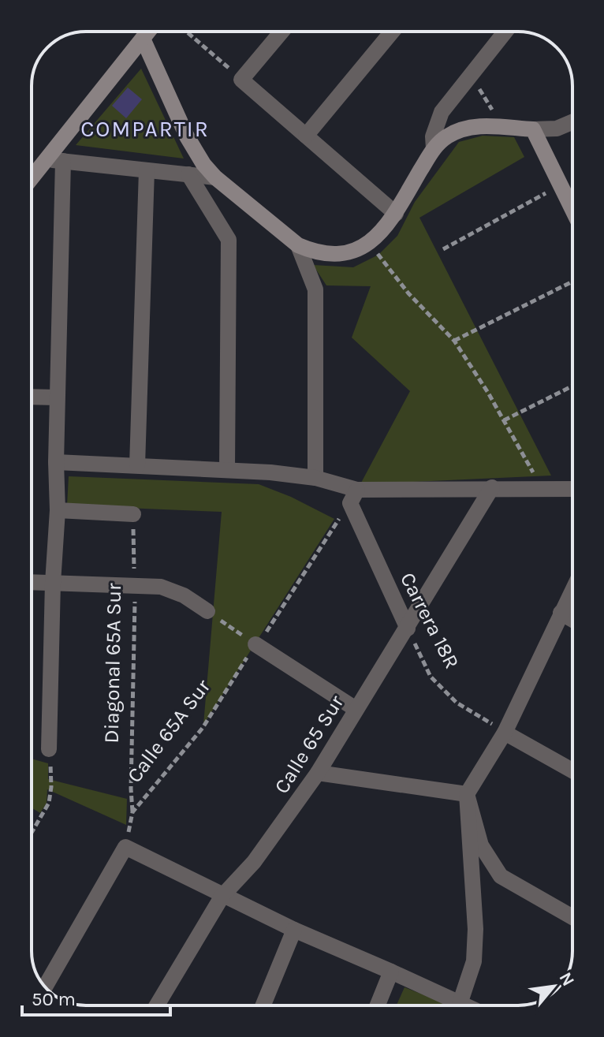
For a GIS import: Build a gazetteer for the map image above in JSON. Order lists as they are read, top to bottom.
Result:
{
  "streets": {
    "street": ["Carrera 18R", "Calle 65 Sur"],
    "path": ["Diagonal 65A Sur", "Calle 65A Sur"]
  },
  "crossings": [
    ["Carrera 18R", "Calle 65A Sur"],
    ["Carrera 18R", "Calle 65 Sur"],
    ["Diagonal 65A Sur", "Calle 65A Sur"]
  ],
  "districts": ["COMPARTIR"],
  "scale_bar": "50 m",
  "north": "top right"
}
